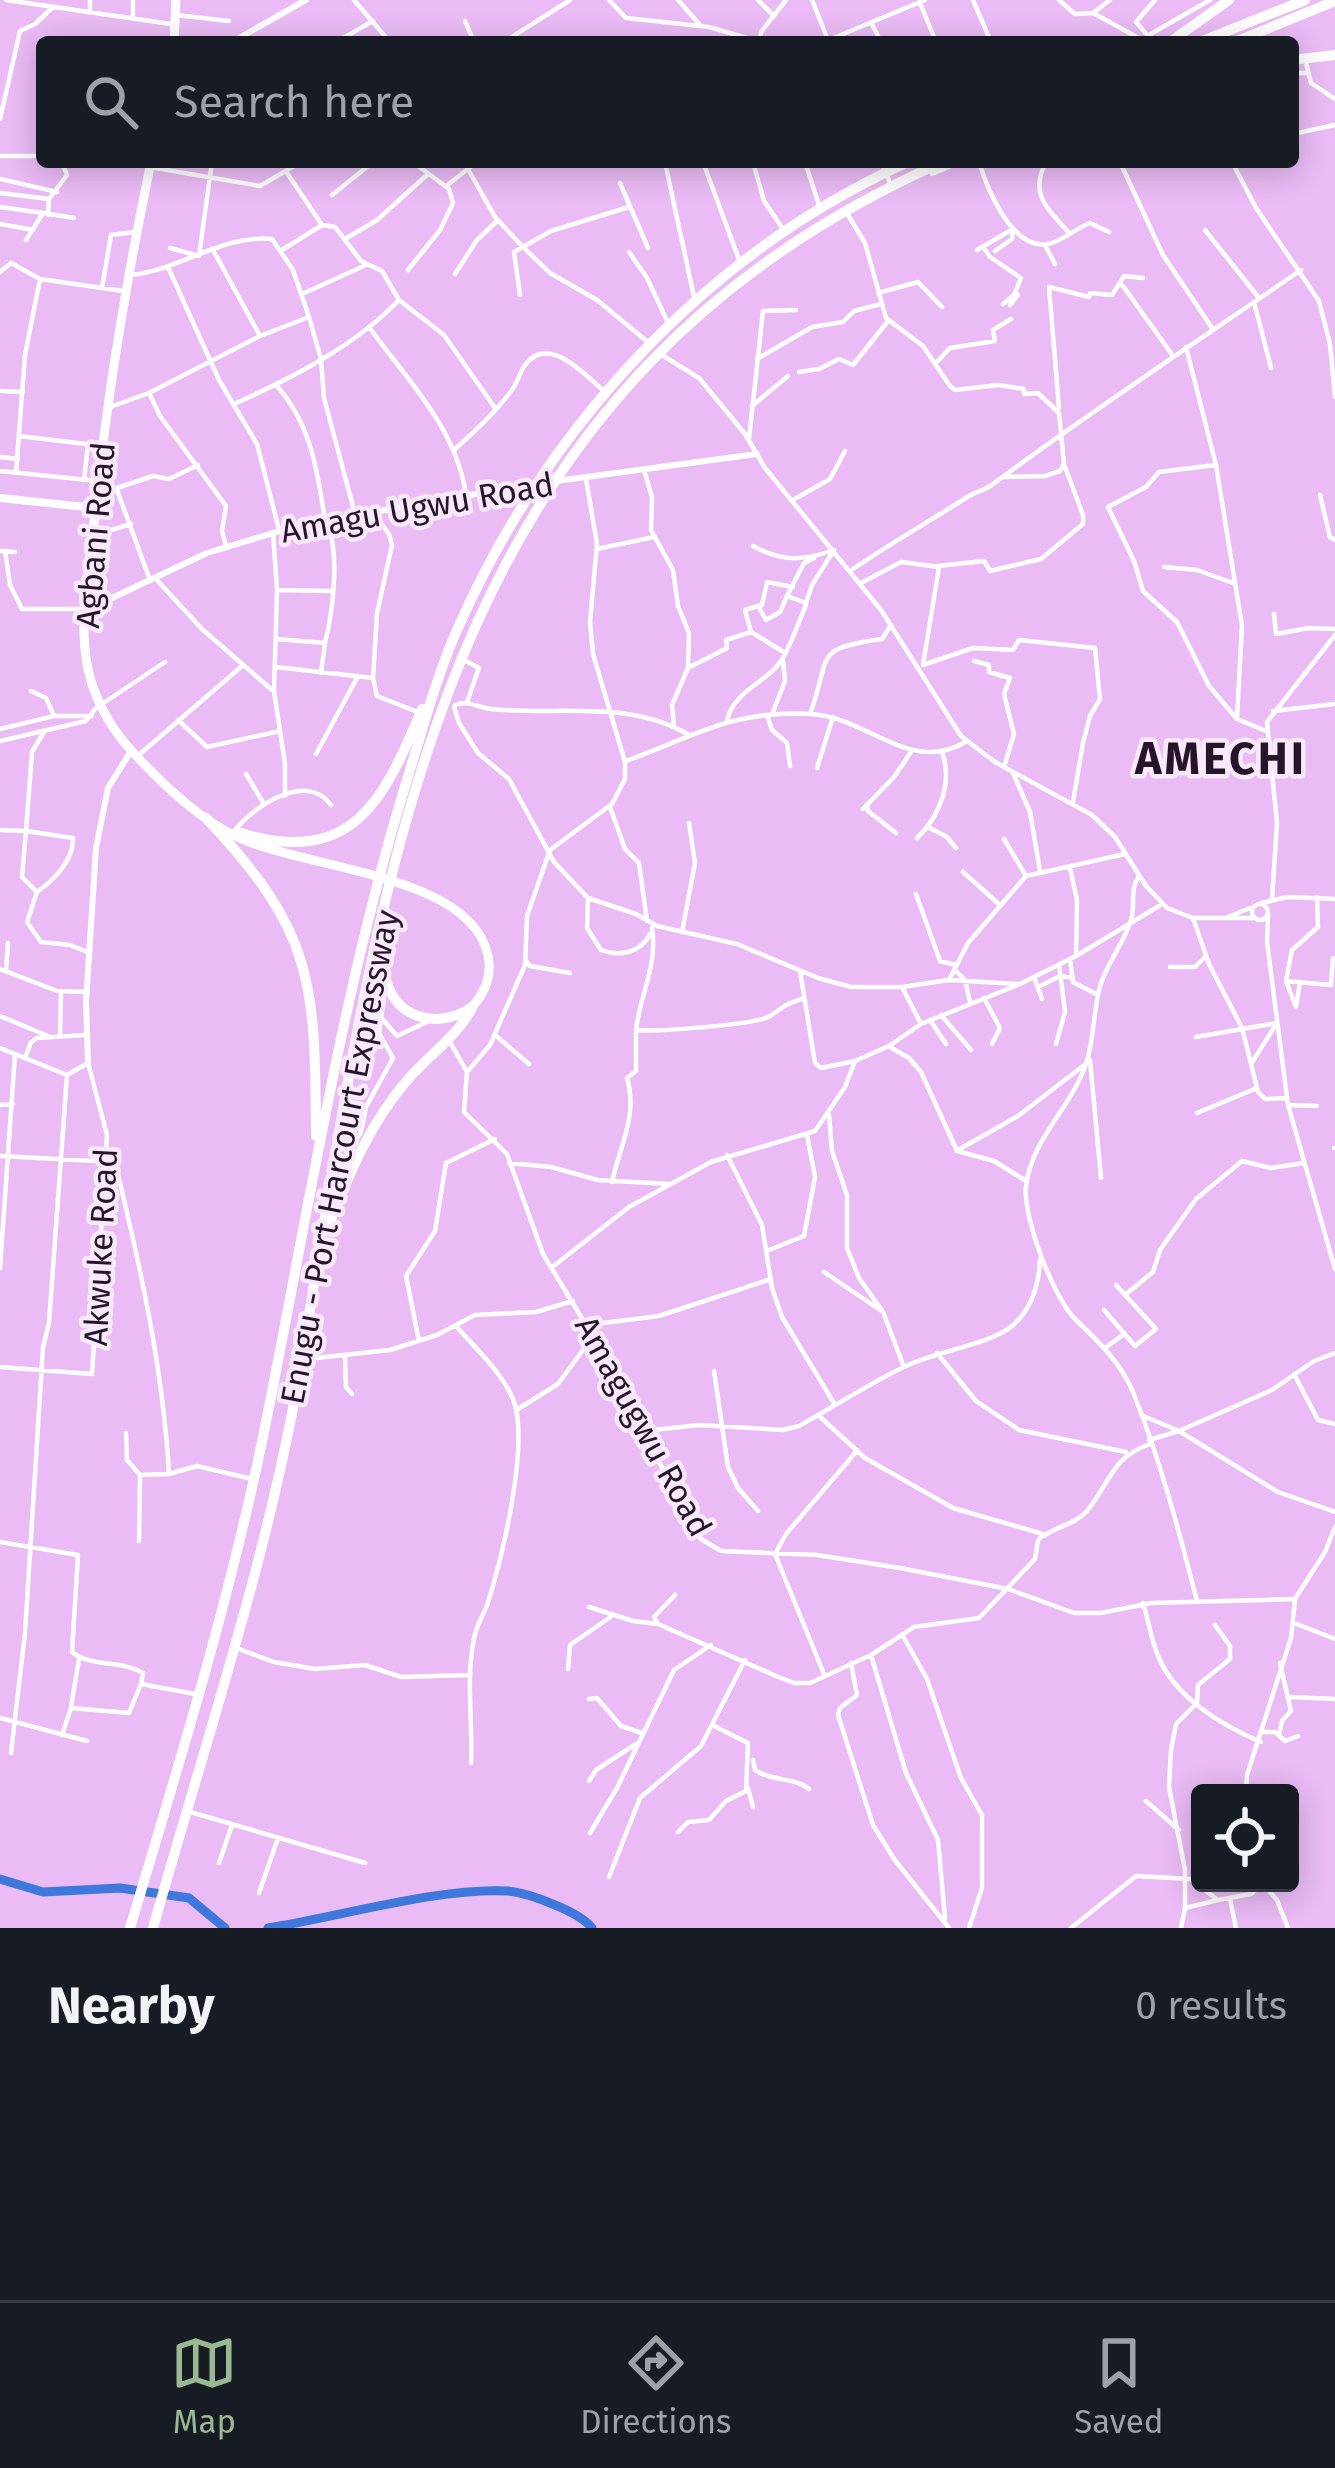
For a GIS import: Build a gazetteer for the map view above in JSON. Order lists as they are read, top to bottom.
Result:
{
  "streets": {
    "highway": ["Enugu - Port Harcourt Expressway"],
    "main road": ["Agbani Road"],
    "street": ["Amagu Ugwu Road", "Akwuke Road", "Amagugwu Road"]
  },
  "crossings": [
    ["Amagu Ugwu Road", "Agbani Road"],
    ["Agbani Road", "Akwuke Road"]
  ],
  "districts": ["AMECHI"],
  "page": {
    "search": "Search here",
    "heading": ["Nearby", "0 results"],
    "nav": ["Map", "Directions", "Saved"]
  }
}
